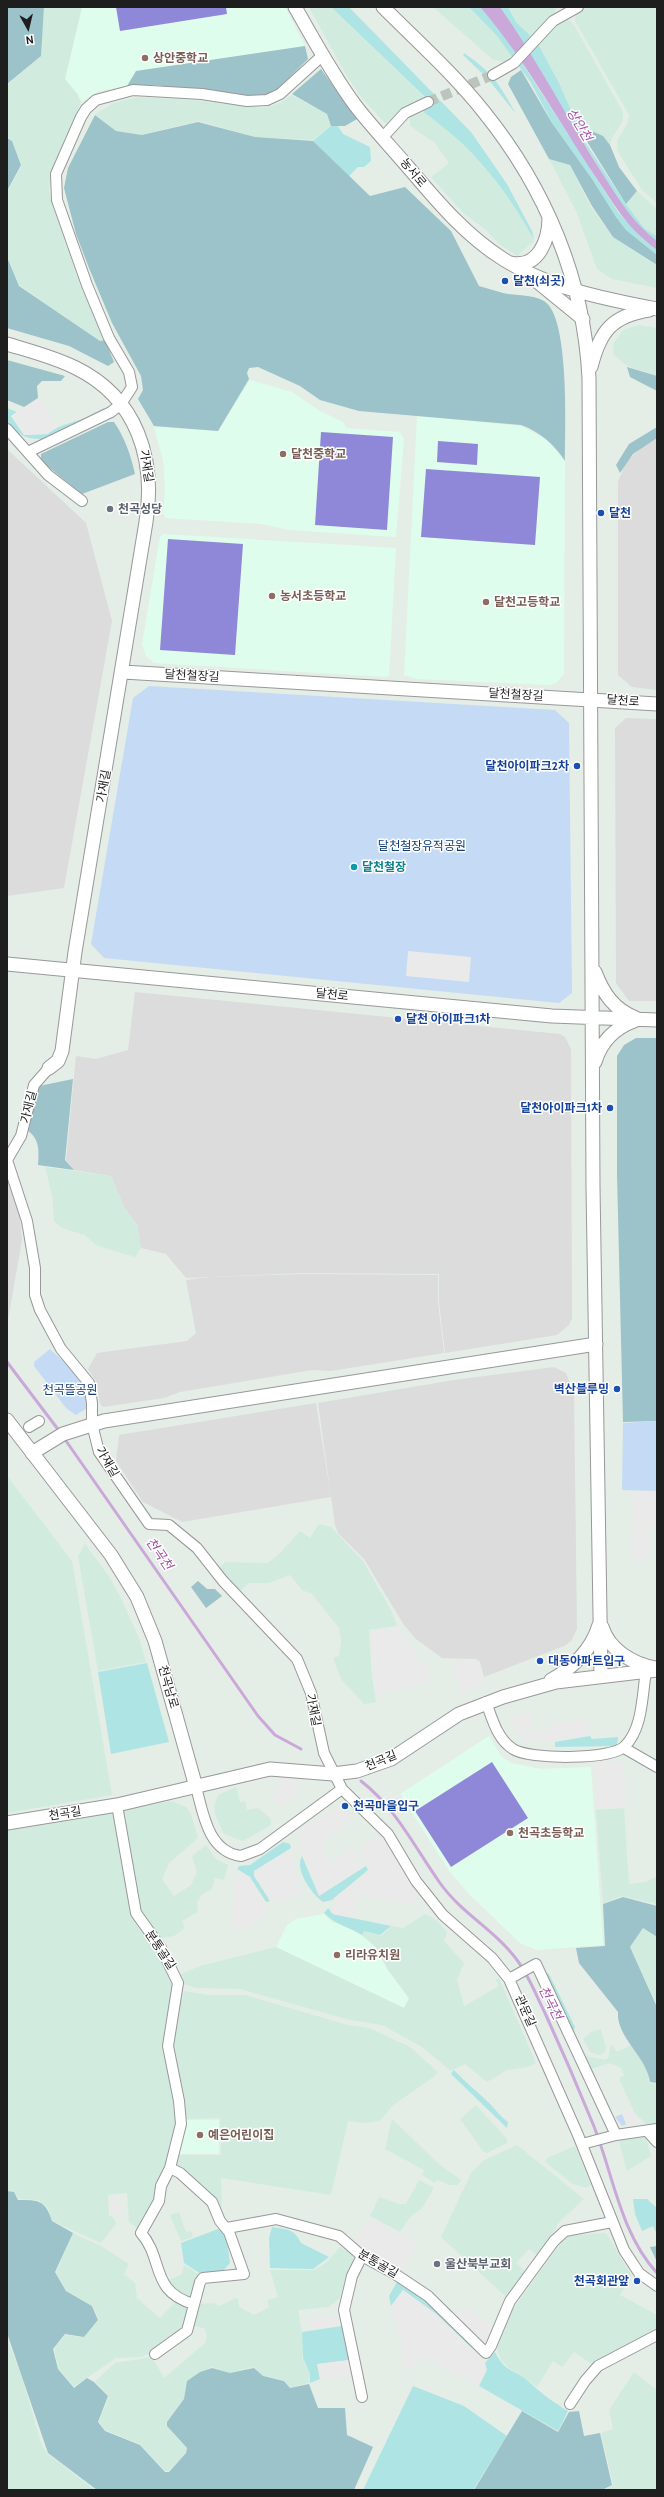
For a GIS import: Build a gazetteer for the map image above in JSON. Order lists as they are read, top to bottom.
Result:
{
  "streets": {
    "street": [
      "농서로",
      "가재길",
      "달천철장길",
      "달천로",
      "천곡남로",
      "천곡길",
      "분통골길",
      "관문길"
    ]
  },
  "crossings": [
    ["가재길", "달천철장길"],
    ["가재길", "달천로"],
    ["가재길", "천곡길"],
    ["가재길", "관문길"],
    ["달천철장길", "달천로"],
    ["천곡남로", "천곡길"],
    ["천곡남로", "관문길"],
    ["천곡길", "분통골길"],
    ["천곡길", "관문길"],
    ["분통골길", "관문길"]
  ],
  "water": ["상안천", "천곡천"],
  "parks": ["달천철장유적공원", "천곡뜰공원"],
  "places": [
    "상안중학교",
    "달천(쇠곳)",
    "달천중학교",
    "천곡성당",
    "달천",
    "농서초등학교",
    "달천고등학교",
    "달천아이파크2차",
    "달천철장",
    "달천 아이파크1차",
    "달천아이파크1차",
    "벽산블루밍",
    "대동아파트입구",
    "천곡마을입구",
    "천곡초등학교",
    "리라유치원",
    "예은어린이집",
    "울산북부교회",
    "천곡회관앞"
  ],
  "north": "bottom"
}
